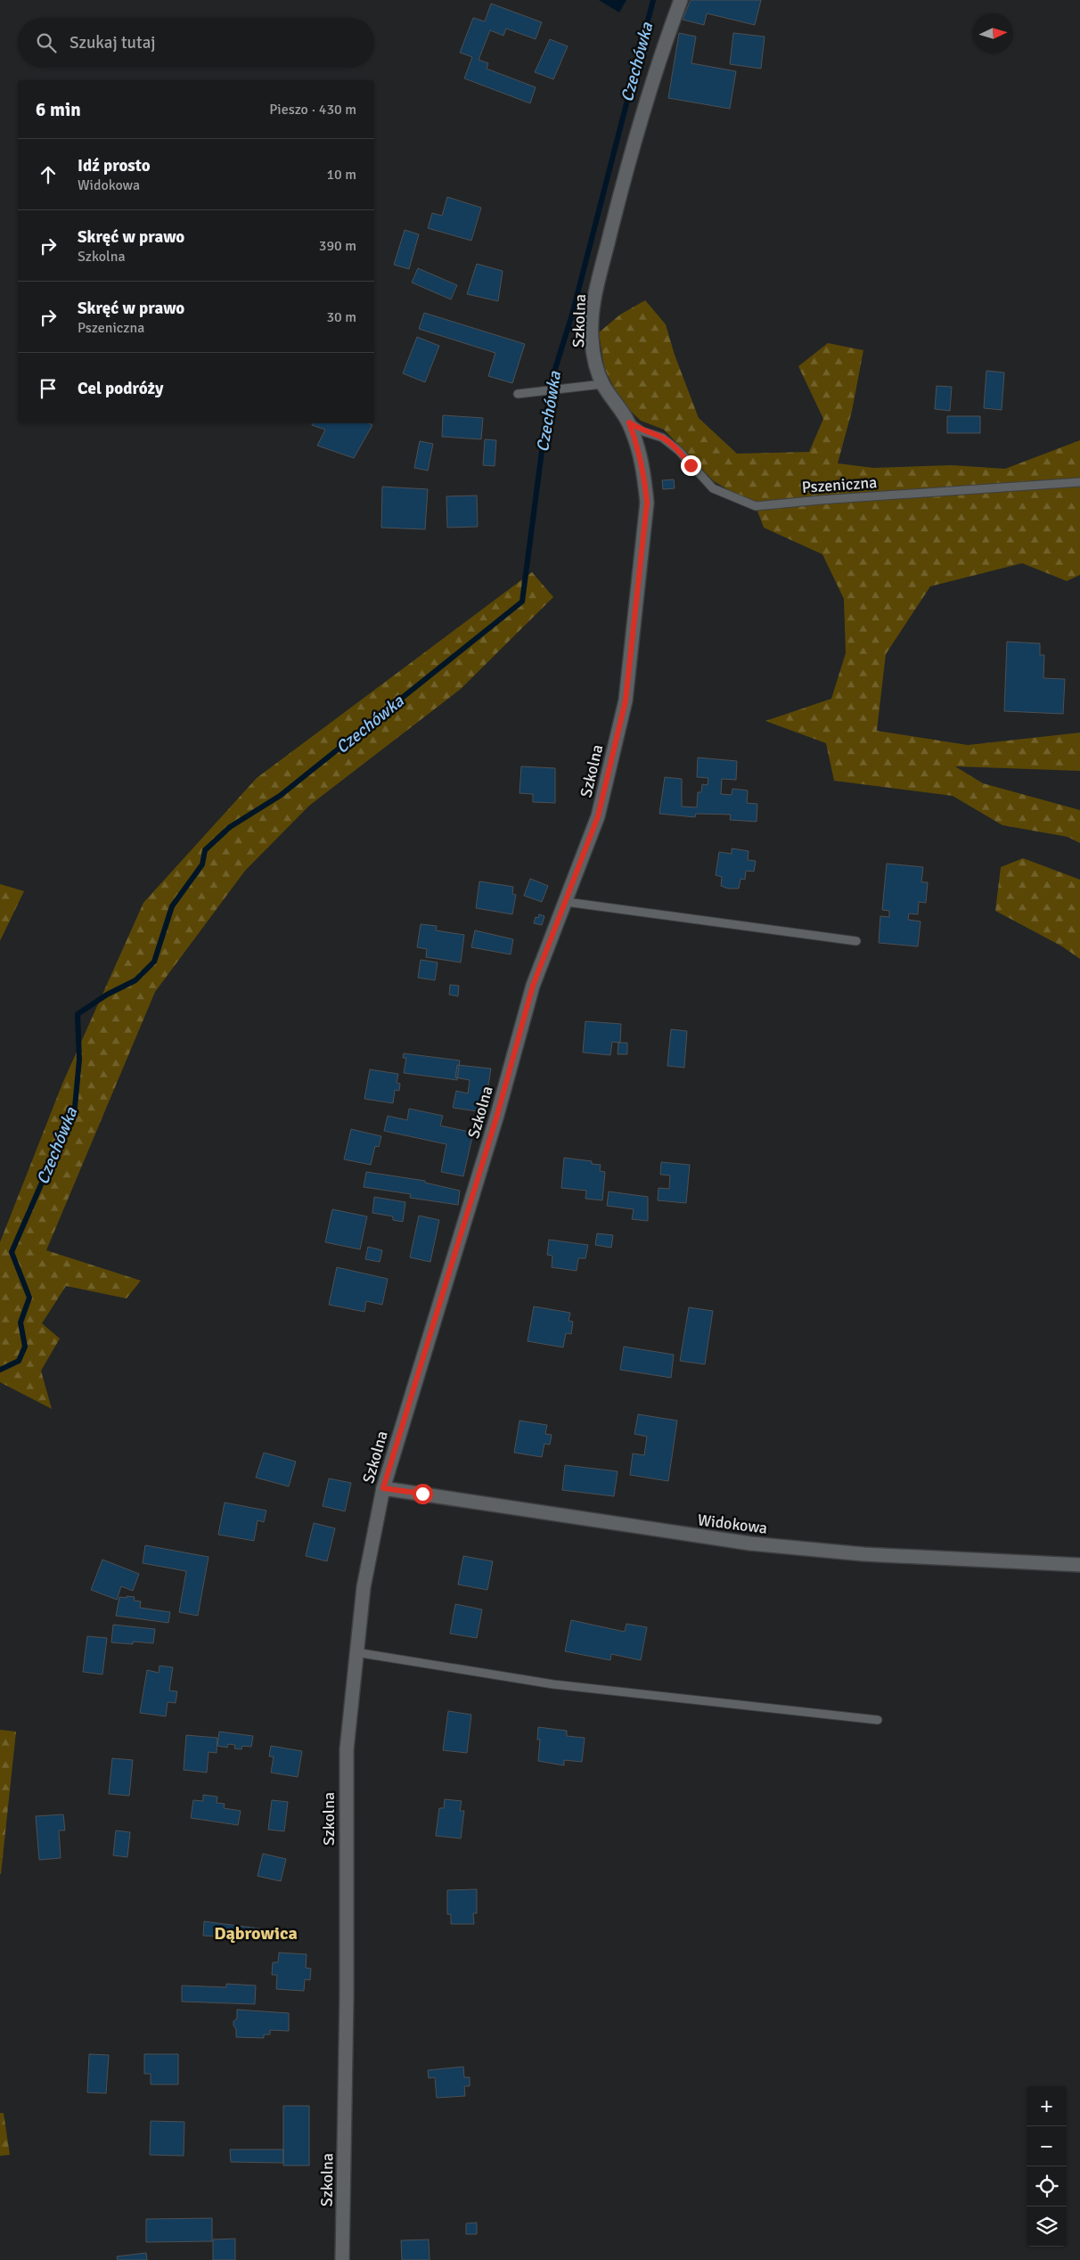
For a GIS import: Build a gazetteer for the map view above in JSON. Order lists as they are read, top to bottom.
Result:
{
  "streets": {
    "street": ["Szkolna", "Widokowa"],
    "lane": ["Pszeniczna"]
  },
  "crossings": [
    ["Szkolna", "Pszeniczna"],
    ["Szkolna", "Widokowa"]
  ],
  "districts": ["Dąbrowica"],
  "water": ["Czechówka"],
  "north": "right",
  "page": {
    "search": "Szukaj tutaj",
    "heading": ["6 min", "Pieszo · 430 m"],
    "list": [
      ["Idź prosto", "Widokowa", "10 m"],
      ["Skręć w prawo", "Szkolna", "390 m"],
      ["Skręć w prawo", "Pszeniczna", "30 m"],
      "Cel podróży"
    ],
    "map_buttons": ["+", "−"]
  }
}
